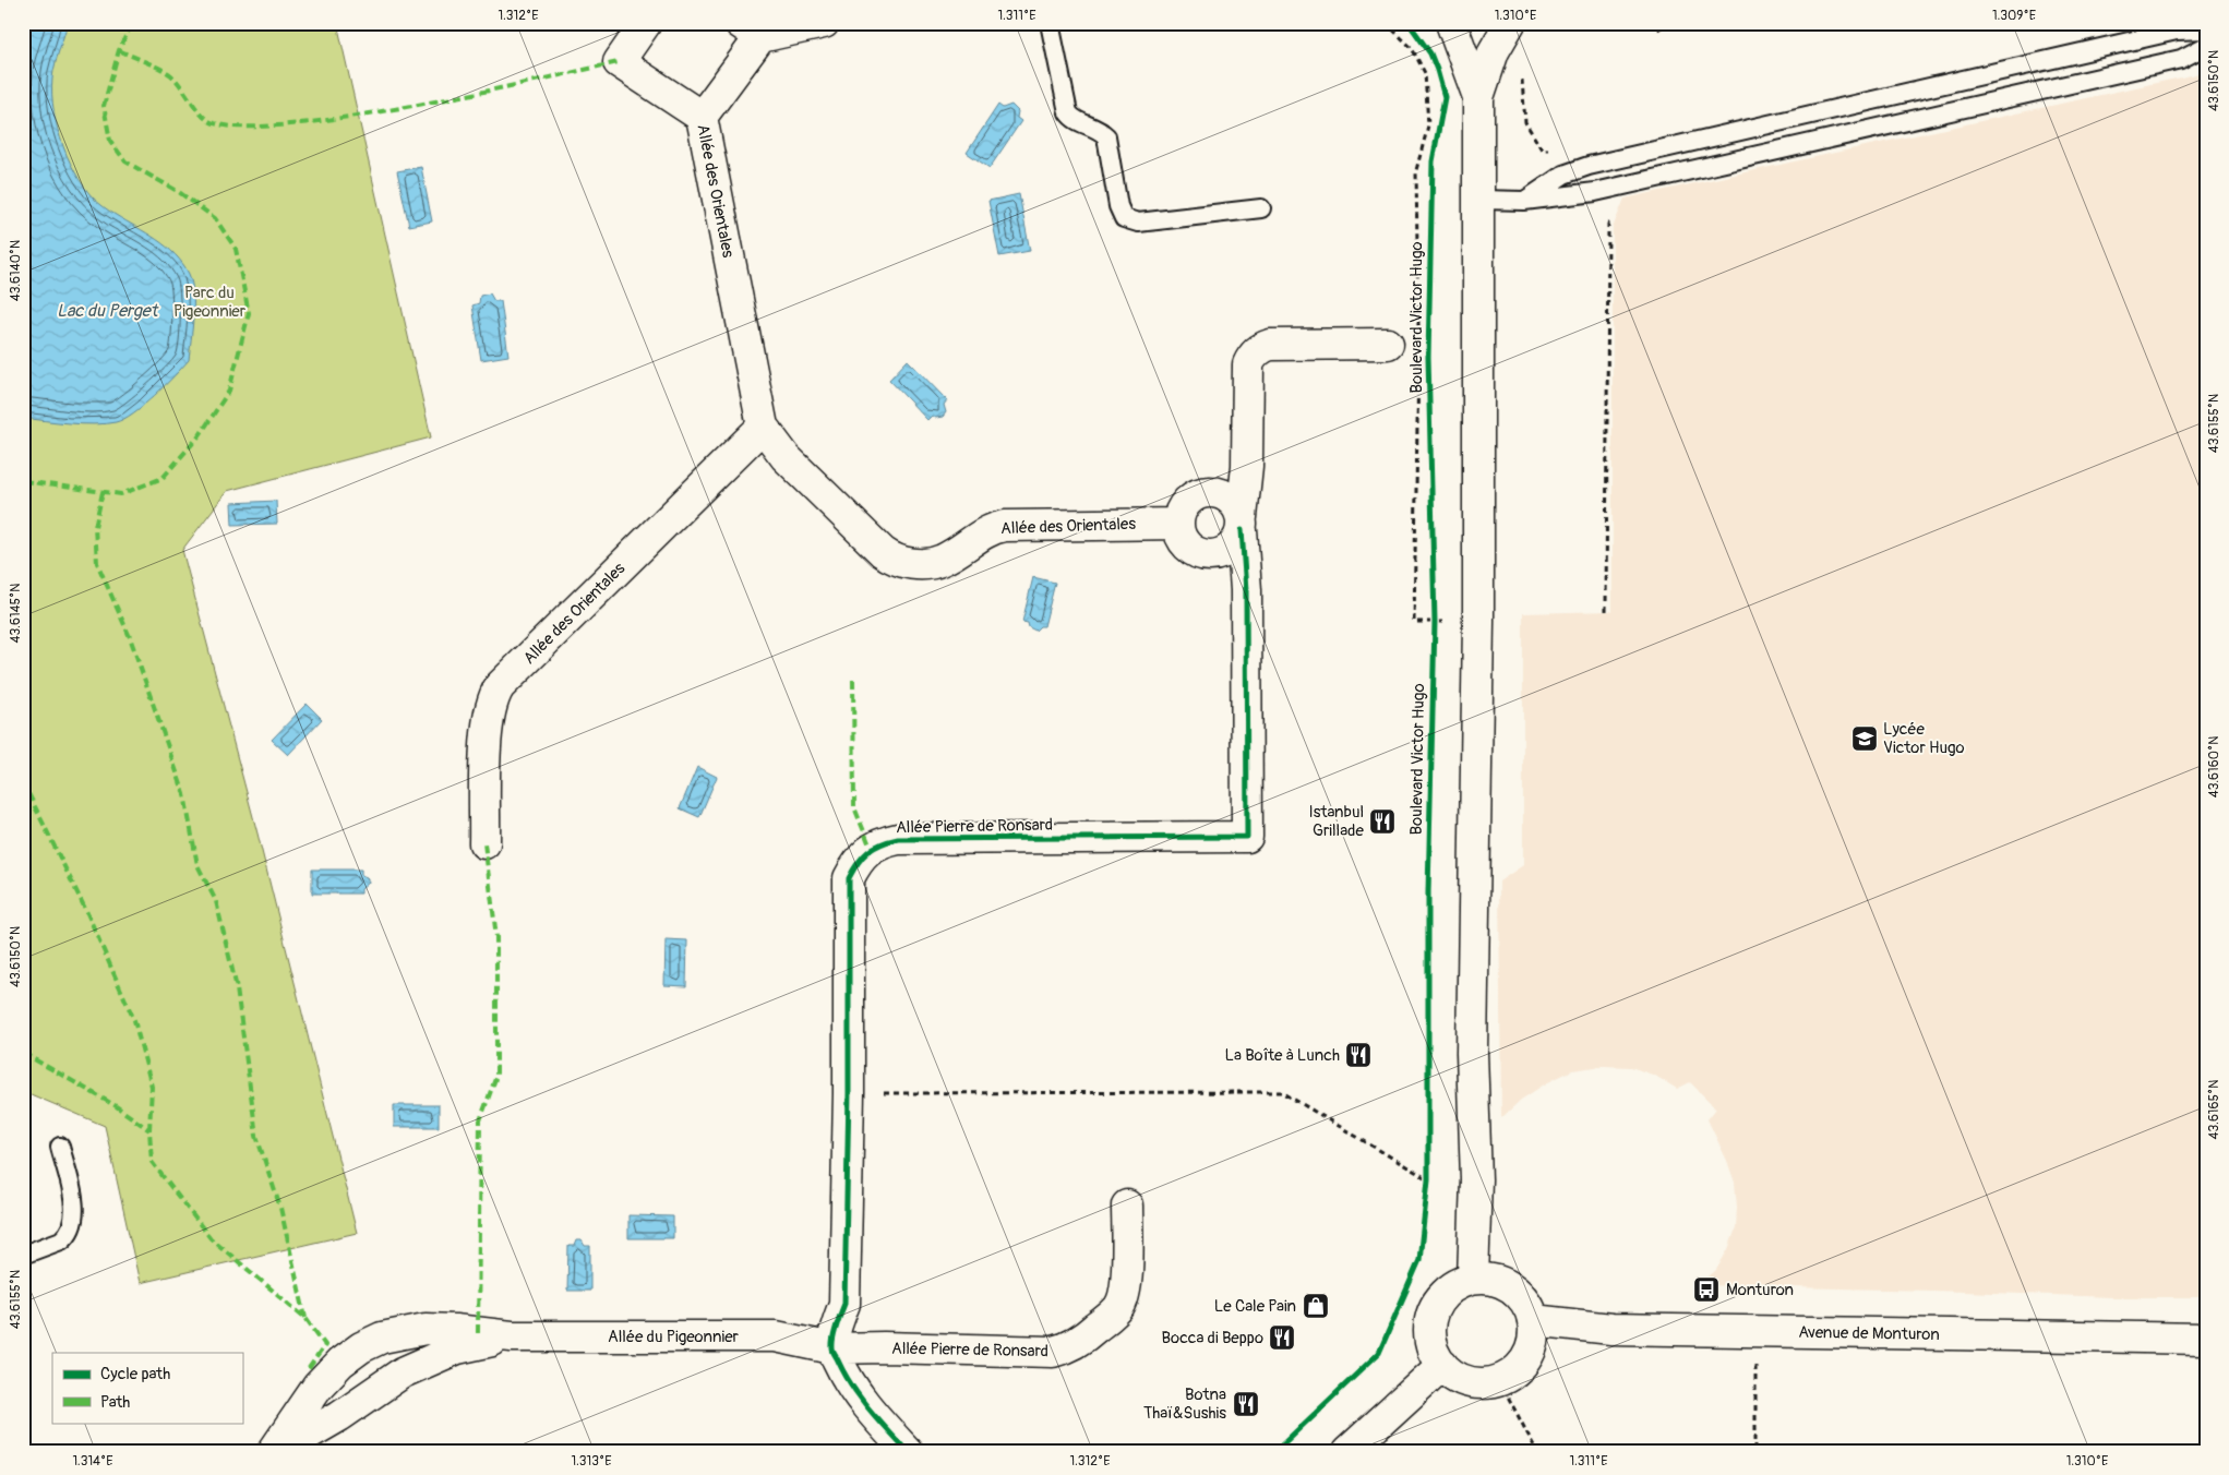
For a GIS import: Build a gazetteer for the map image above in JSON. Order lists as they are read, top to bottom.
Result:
{
  "streets": {
    "street": [
      "Allée des Orientales",
      "Allée Pierre de Ronsard",
      "Avenue de Monturon",
      "Allée du Pigeonnier"
    ],
    "cycle path": ["Boulevard Victor Hugo"]
  },
  "crossings": [
    ["Allée des Orientales", "Allée Pierre de Ronsard"],
    ["Allée Pierre de Ronsard", "Allée du Pigeonnier"]
  ],
  "water": ["Lac du Perget"],
  "parks": ["Parc du Pigeonnier"],
  "places": {
    "school or university": ["Lycée Victor Hugo"],
    "restaurant": [
      "Istanbul Grillade",
      "La Boîte à Lunch",
      "Bocca di Beppo",
      "Botna Thaï&Sushis"
    ],
    "bus stop": ["Monturon"],
    "shop": ["Le Cale Pain"]
  },
  "legend": ["Cycle path", "Path"],
  "coordinates": [
    "1.312°E",
    "1.311°E",
    "1.310°E",
    "1.309°E",
    "43.6150°N",
    "43.6140°N",
    "43.6155°N",
    "43.6145°N",
    "43.6160°N",
    "43.6165°N",
    "1.314°E",
    "1.313°E"
  ]
}
